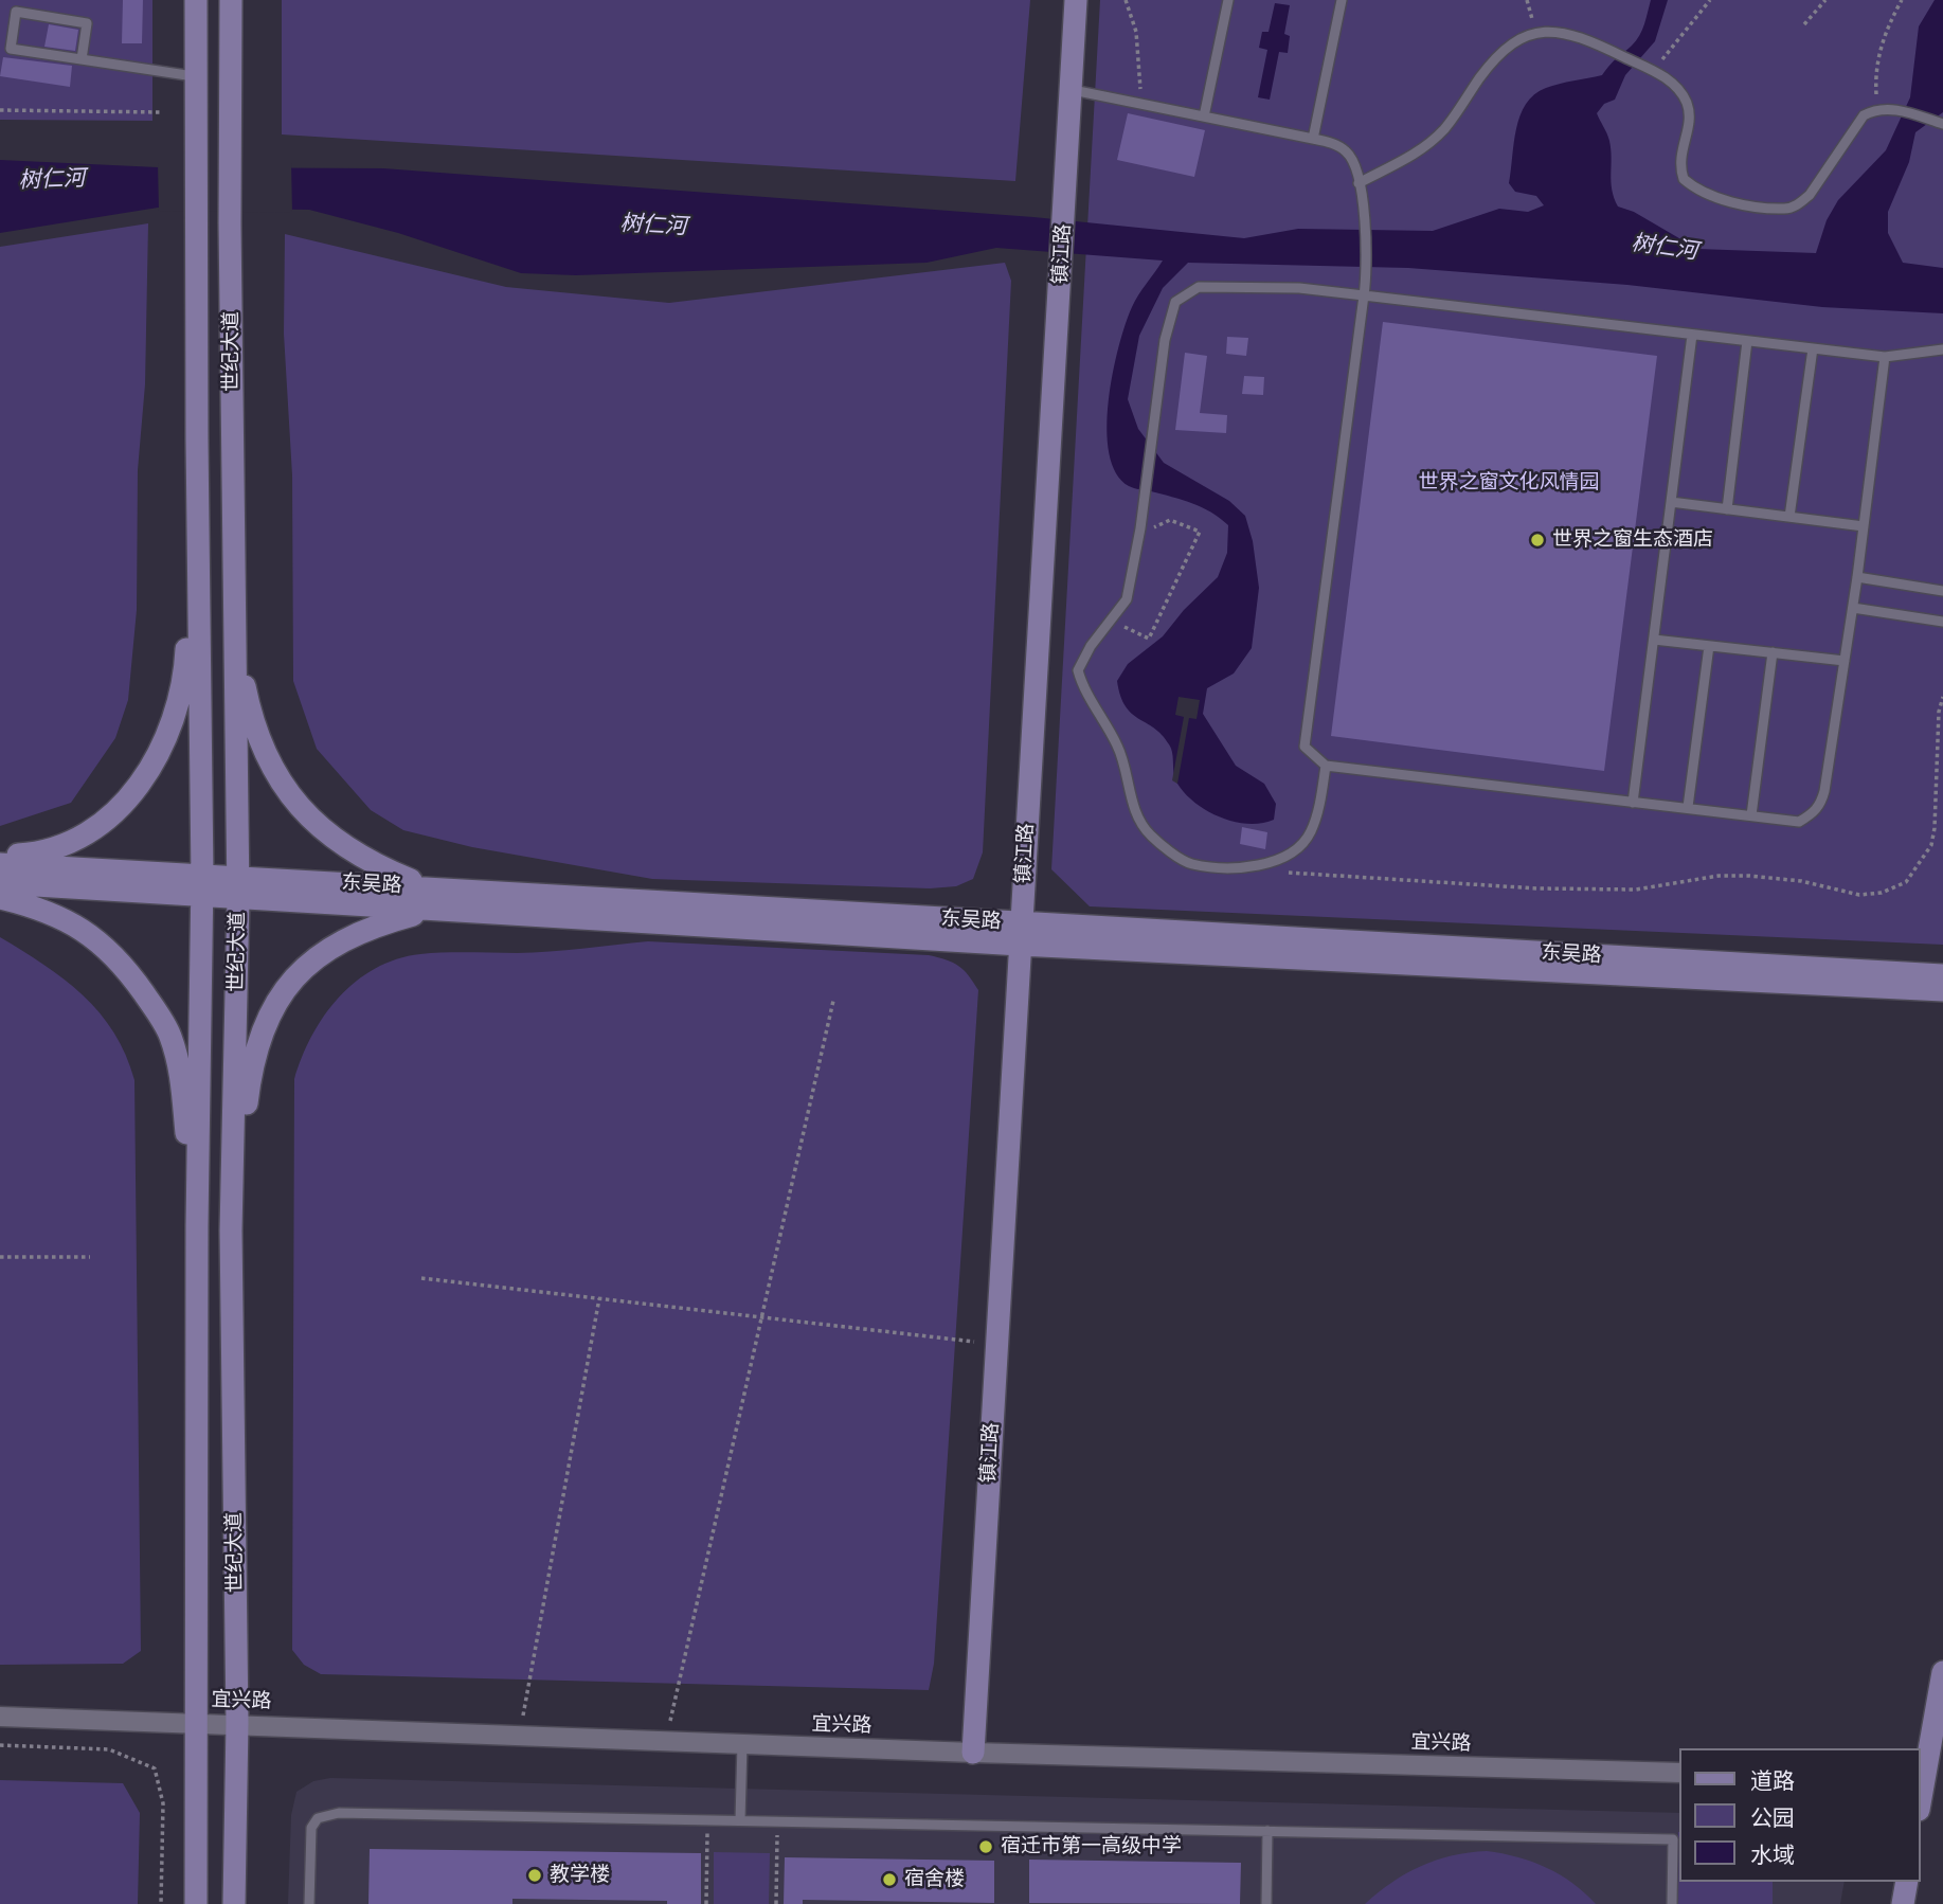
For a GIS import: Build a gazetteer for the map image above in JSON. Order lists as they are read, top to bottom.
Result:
{
  "streets": {
    "street": [
      "镇江路",
      "世纪大道",
      "东吴路",
      "宜兴路"
    ]
  },
  "crossings": [
    ["镇江路", "东吴路"],
    ["镇江路", "宜兴路"],
    ["世纪大道", "东吴路"],
    ["世纪大道", "宜兴路"]
  ],
  "water": ["树仁河"],
  "parks": ["世界之窗文化风情园"],
  "places": [
    "世界之窗生态酒店",
    "宿迁市第一高级中学",
    "教学楼",
    "宿舍楼"
  ],
  "legend": ["道路", "公园", "水域"]
}
